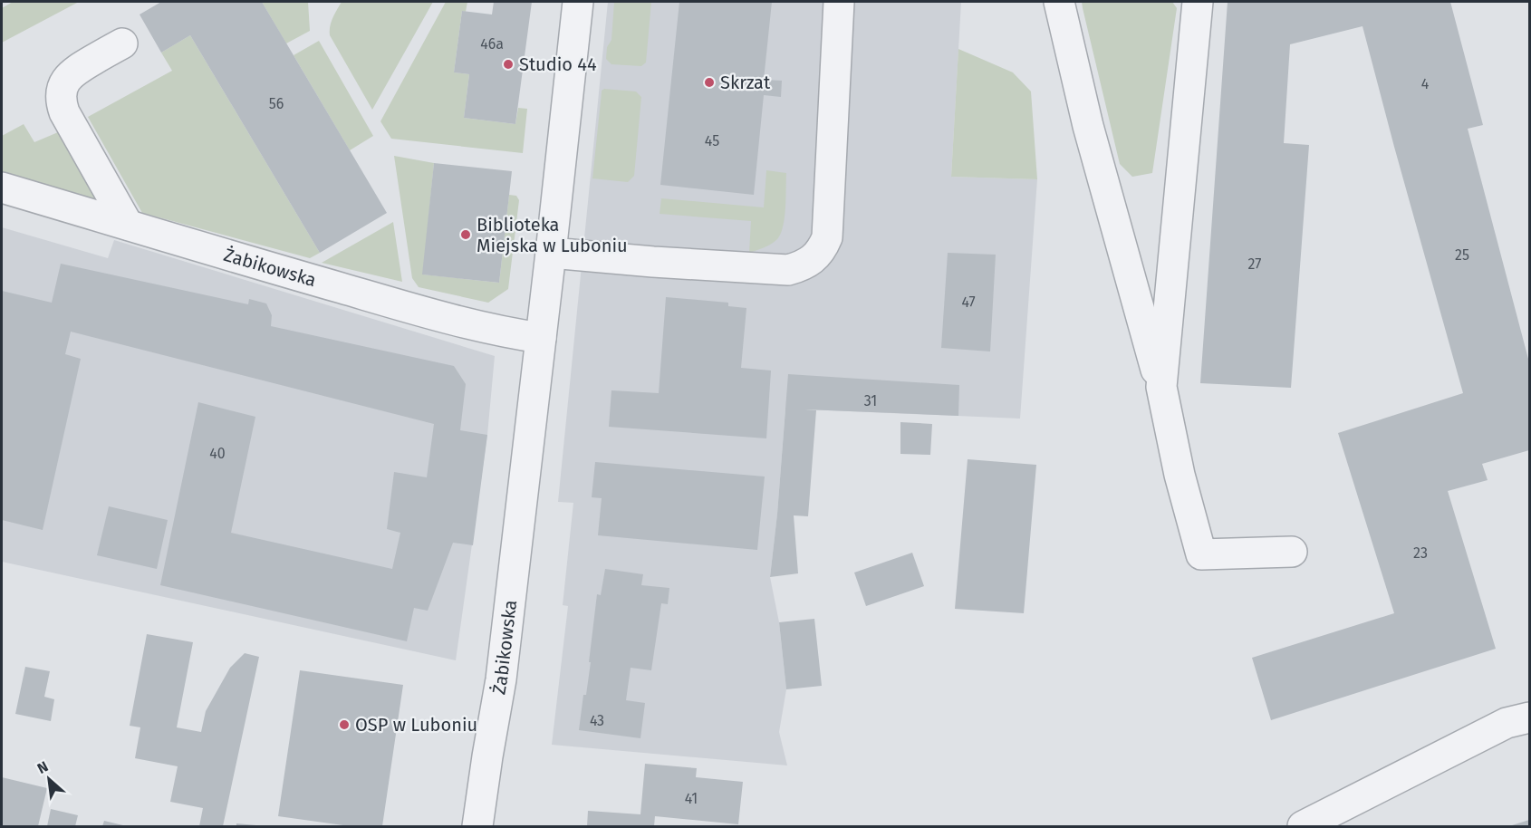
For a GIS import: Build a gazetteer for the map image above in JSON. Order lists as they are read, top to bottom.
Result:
{
  "streets": {
    "street": ["Żabikowska"]
  },
  "places": [
    "Studio 44",
    "Skrzat",
    "Biblioteka Miejska w Luboniu",
    "OSP w Luboniu"
  ],
  "house_numbers": [
    "46a",
    "4",
    "56",
    "45",
    "25",
    "27",
    "47",
    "31",
    "40",
    "23",
    "43",
    "41"
  ],
  "north": "top left"
}
